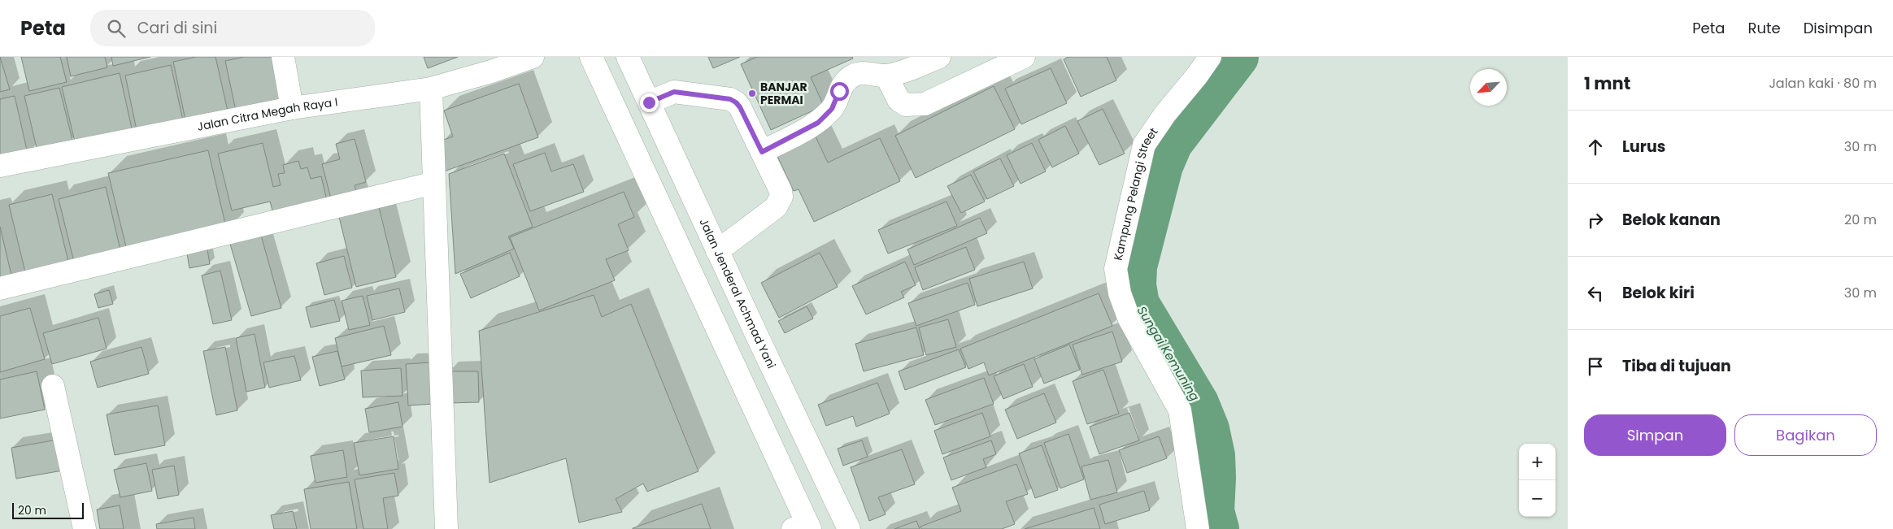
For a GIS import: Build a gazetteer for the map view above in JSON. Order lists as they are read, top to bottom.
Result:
{
  "streets": {
    "main road": ["Jalan Citra Megah Raya I", "Kampung Pelangi Street", "Jalan Jenderal Achmad Yani"]
  },
  "water": ["Sungai Kemuning"],
  "places": ["BANJAR PERMAI"],
  "scale_bar": "20 m",
  "north": "bottom left",
  "page": {
    "header": "Peta",
    "search": "Cari di sini",
    "nav": ["Peta", "Rute", "Disimpan"],
    "heading": ["1 mnt", "Jalan kaki · 80 m"],
    "list": [
      ["Lurus", "30 m"],
      ["Belok kanan", "20 m"],
      ["Belok kiri", "30 m"],
      "Tiba di tujuan"
    ],
    "buttons": ["Simpan", "Bagikan"],
    "map_buttons": ["+", "−"],
    "scale": "20 m"
  }
}
